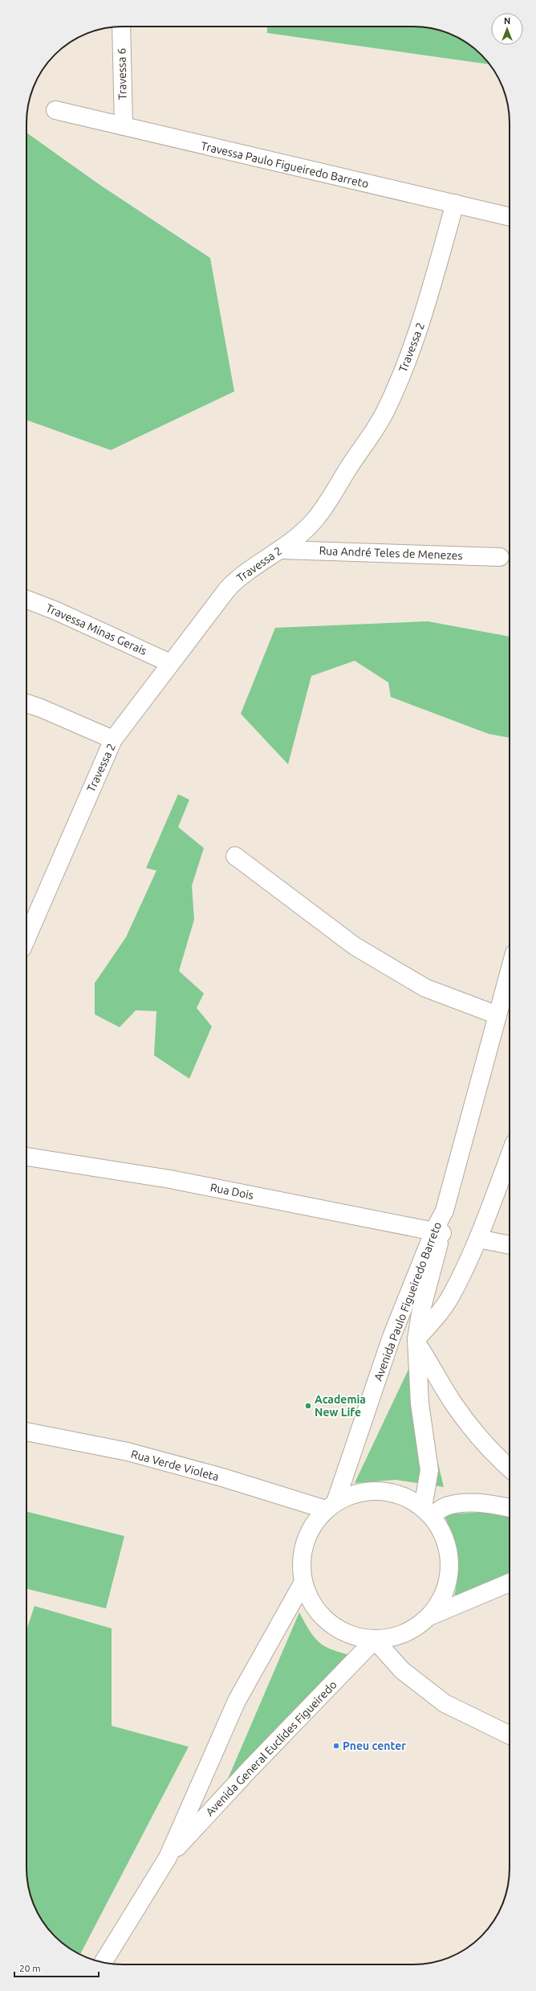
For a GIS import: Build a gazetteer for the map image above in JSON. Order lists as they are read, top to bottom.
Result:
{
  "streets": {
    "street": [
      "Travessa 6",
      "Travessa Paulo Figueiredo Barreto",
      "Travessa 2",
      "Rua André Teles de Menezes",
      "Travessa Minas Gerais",
      "Rua Dois",
      "Avenida Paulo Figueiredo Barreto",
      "Rua Verde Violeta",
      "Avenida General Euclides Figueiredo"
    ]
  },
  "crossings": [
    ["Travessa 6", "Travessa Paulo Figueiredo Barreto"],
    ["Travessa Paulo Figueiredo Barreto", "Travessa 2"],
    ["Travessa 2", "Rua André Teles de Menezes"],
    ["Travessa 2", "Travessa Minas Gerais"],
    ["Rua Dois", "Avenida Paulo Figueiredo Barreto"],
    ["Avenida Paulo Figueiredo Barreto", "Rua Verde Violeta"]
  ],
  "places": ["Academia New Life", "Pneu center"],
  "scale_bar": "20 m",
  "north": "top"
}
